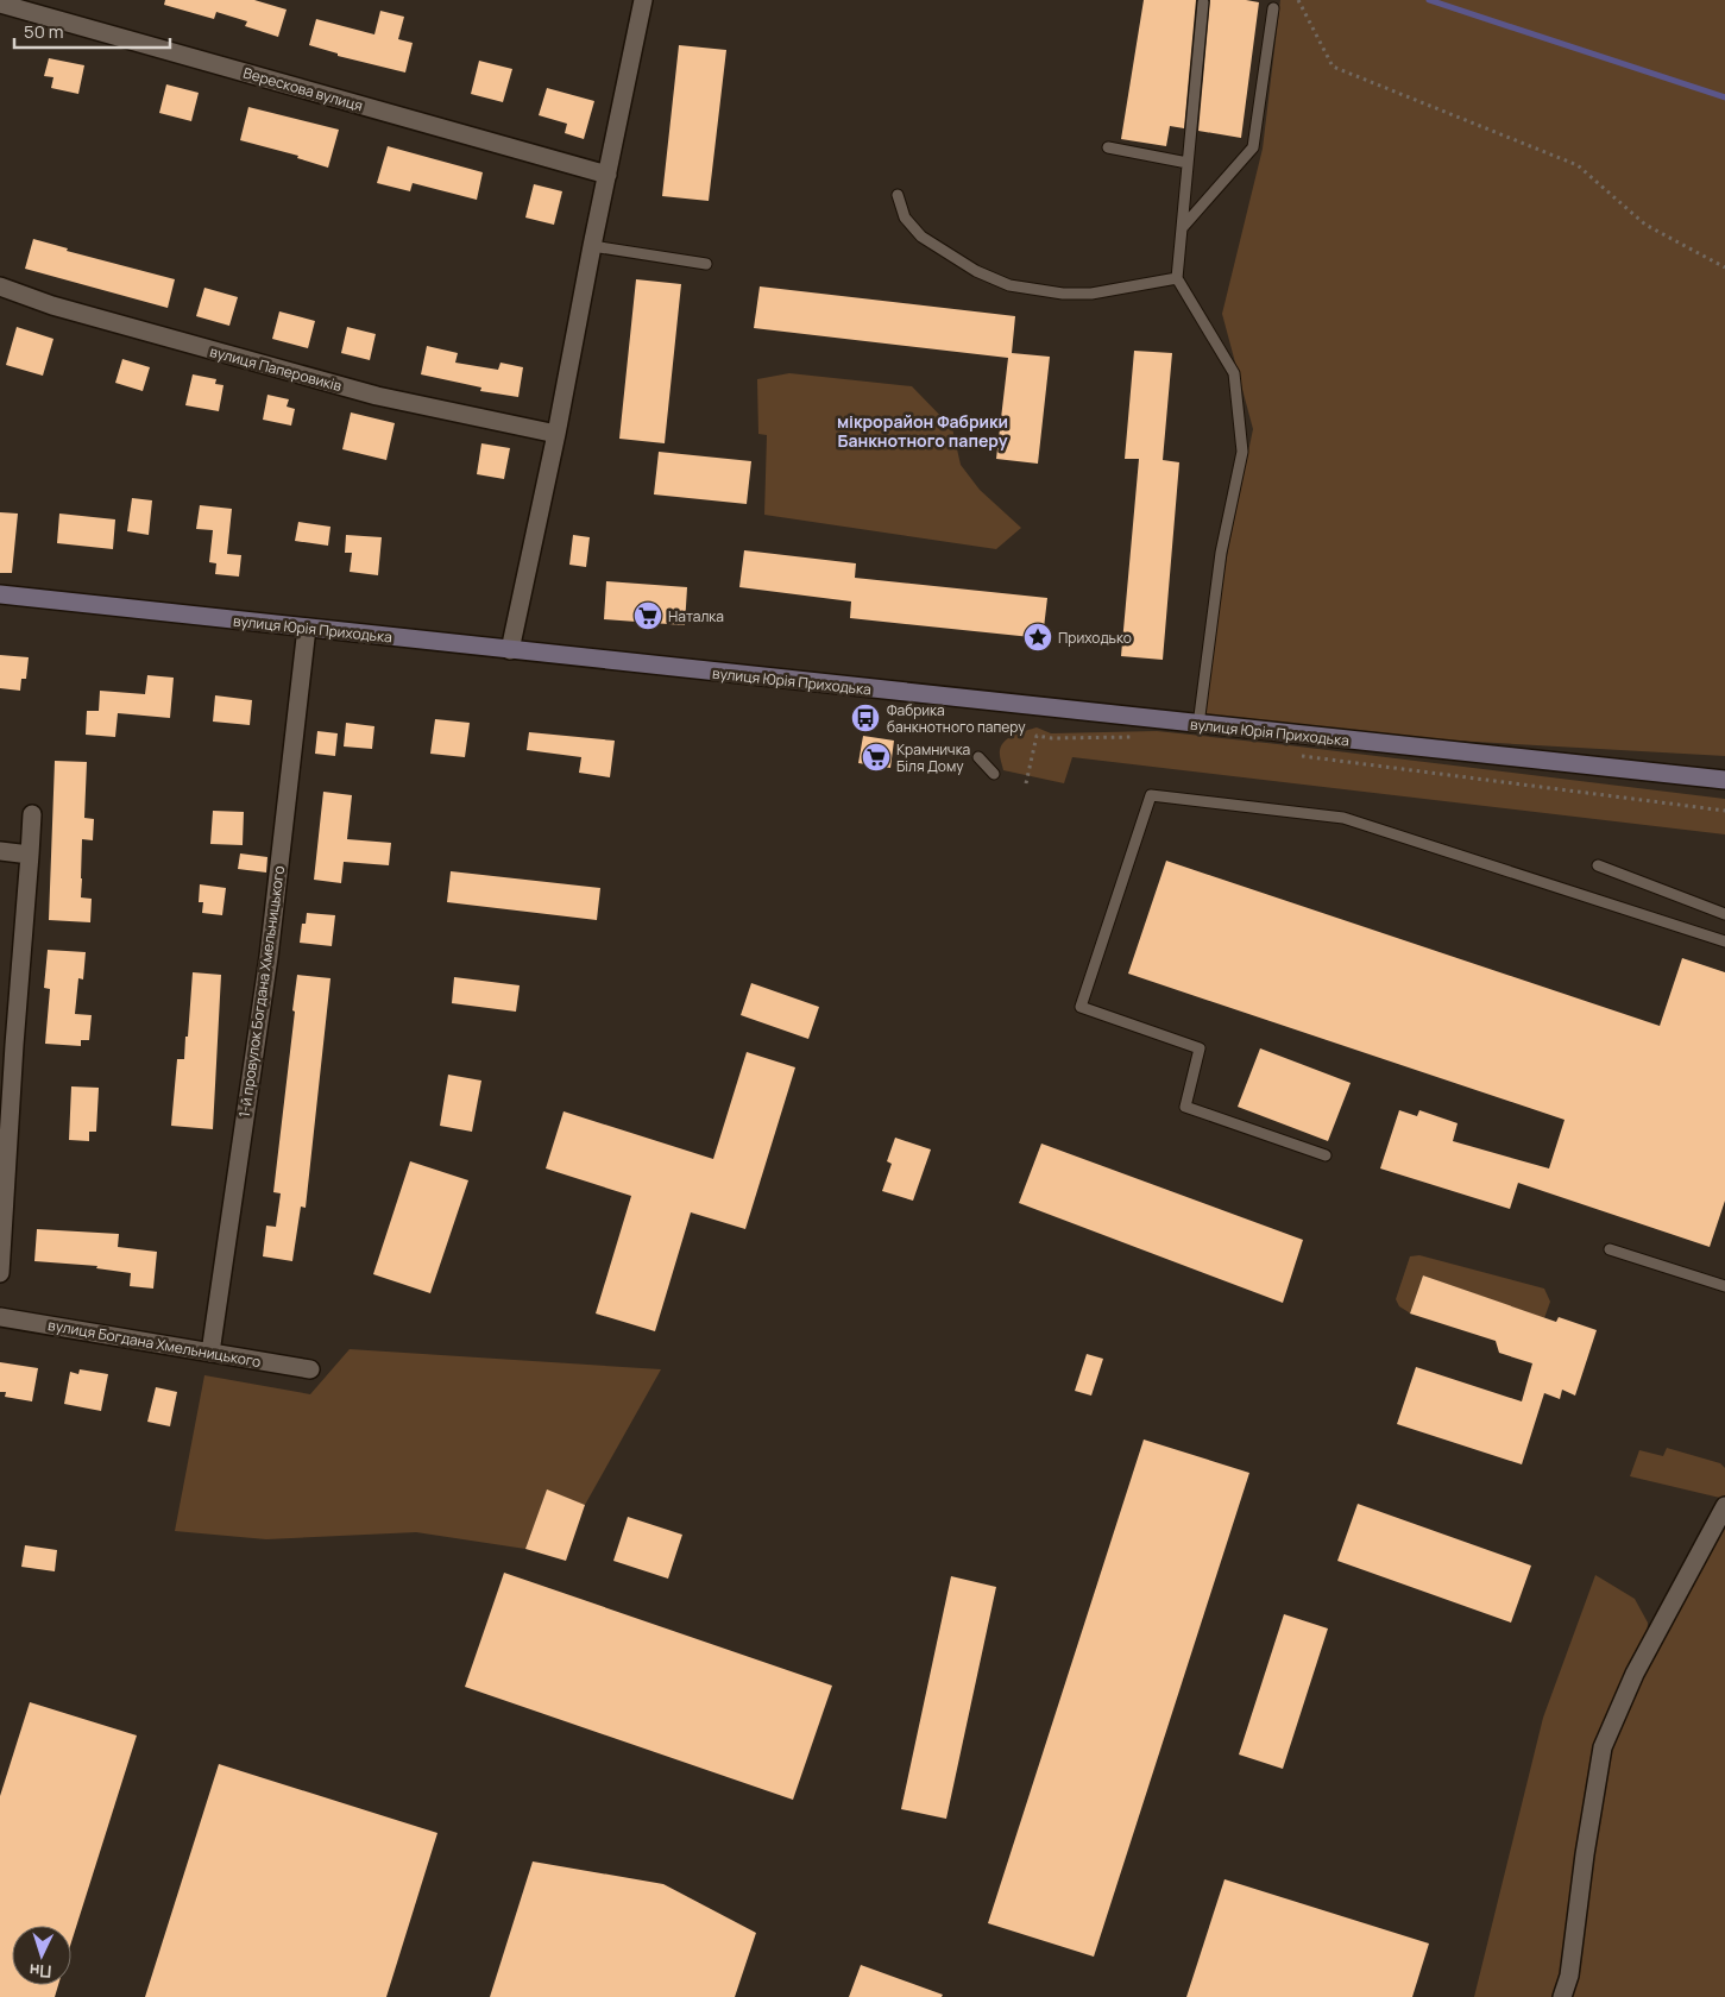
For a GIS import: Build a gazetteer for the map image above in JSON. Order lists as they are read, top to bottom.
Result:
{
  "streets": {
    "street": [
      "Верескова вулиця",
      "вулиця Паперовиків",
      "вулиця Юрія Приходька",
      "1-й провулок Богдана Хмельницького",
      "вулиця Богдана Хмельницького"
    ]
  },
  "crossings": [
    ["вулиця Юрія Приходька", "1-й провулок Богдана Хмельницького"],
    ["1-й провулок Богдана Хмельницького", "вулиця Богдана Хмельницького"]
  ],
  "districts": ["мікрорайон Фабрики Банкнотного паперу"],
  "places": {
    "supermarket": ["Наталка", "Крамничка Біля Дому"],
    "place": ["Приходько"],
    "bus stop": ["Фабрика банкнотного паперу"]
  },
  "scale_bar": "50 m",
  "north": "bottom"
}
